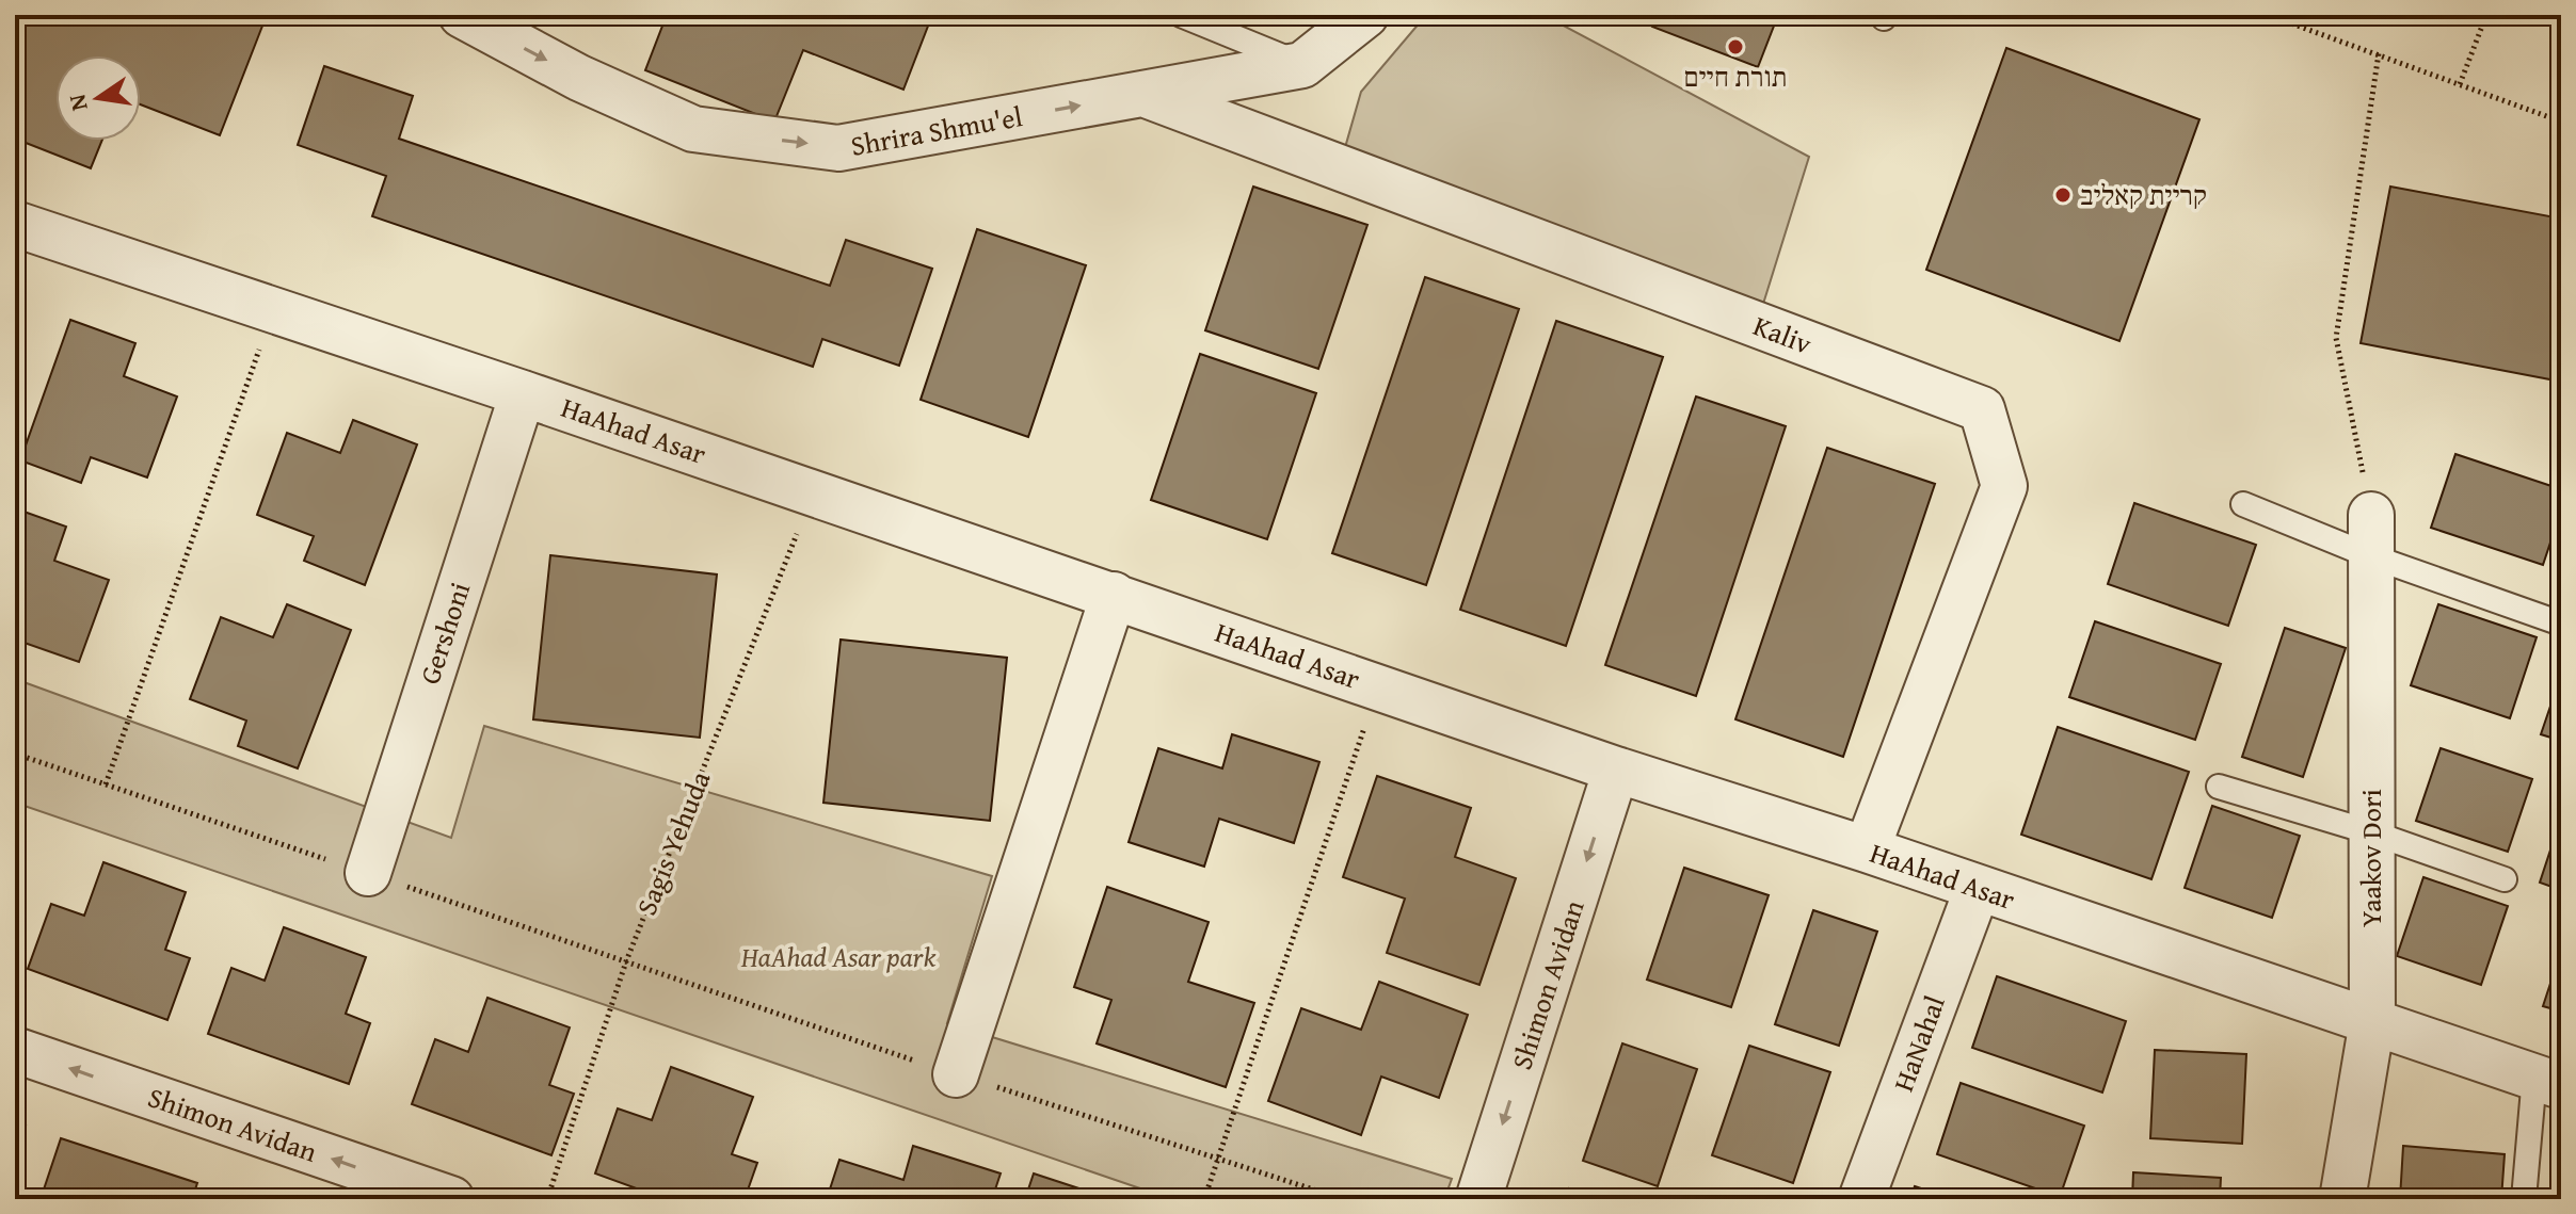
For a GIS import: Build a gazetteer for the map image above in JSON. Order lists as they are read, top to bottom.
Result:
{
  "streets": {
    "street": [
      "Shrira Shmu'el",
      "Kaliv",
      "HaAhad Asar",
      "Gershoni",
      "Yaakov Dori",
      "Shimon Avidan",
      "HaNahal"
    ],
    "path": ["Sagis Yehuda"]
  },
  "crossings": [
    ["Shrira Shmu'el", "Kaliv"],
    ["Kaliv", "HaAhad Asar"],
    ["HaAhad Asar", "Gershoni"],
    ["HaAhad Asar", "Sagis Yehuda"],
    ["HaAhad Asar", "Yaakov Dori"],
    ["HaAhad Asar", "Shimon Avidan"],
    ["HaAhad Asar", "HaNahal"]
  ],
  "one_way": ["Shrira Shmu'el"],
  "parks": ["HaAhad Asar park"],
  "places": ["תורת חיים", "קריית קאליב"],
  "north": "left"
}
